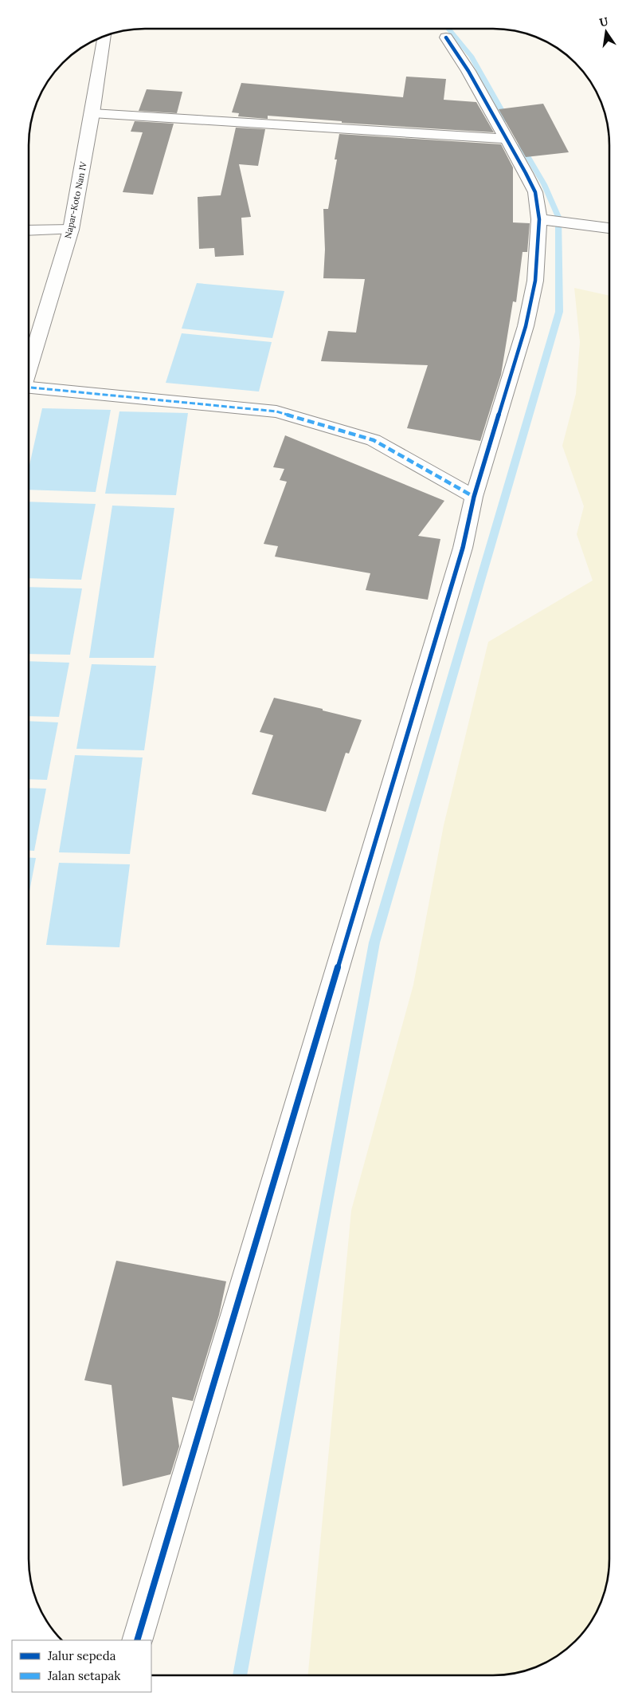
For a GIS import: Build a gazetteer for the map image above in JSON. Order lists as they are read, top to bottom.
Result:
{
  "streets": {
    "street": ["Napar-Koto Nan IV"]
  },
  "legend": ["Jalur sepeda", "Jalan setapak"],
  "north": "top"
}
